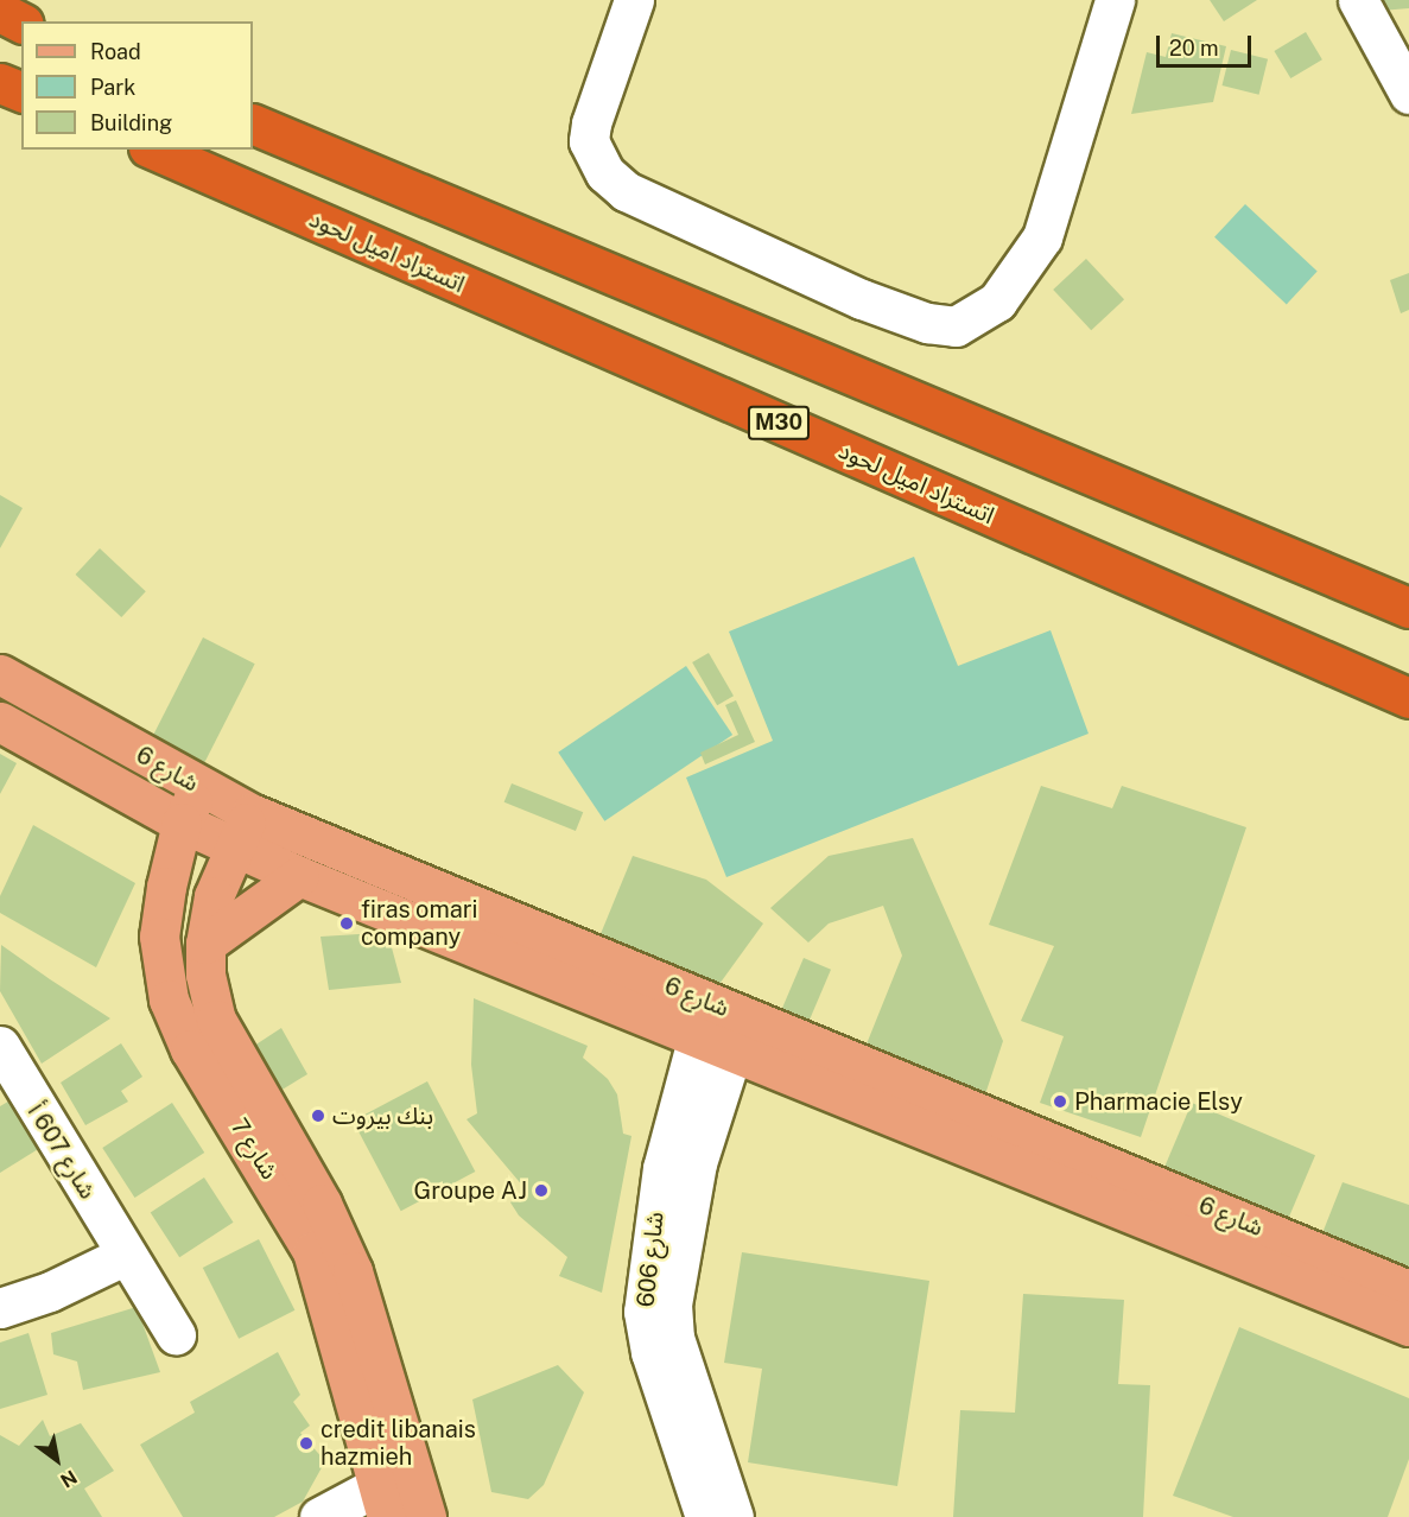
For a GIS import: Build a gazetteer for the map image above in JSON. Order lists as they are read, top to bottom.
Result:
{
  "streets": {
    "highway": ["اتستراد اميل لحود", "M30"],
    "main road": ["شارع 6", "شارع 7"],
    "street": ["شارع 607 أ", "شارع 606"]
  },
  "crossings": [
    ["شارع 6", "شارع 7"],
    ["شارع 6", "شارع 606"]
  ],
  "places": [
    "firas omari company",
    "Pharmacie Elsy",
    "بنك بيروت",
    "Groupe AJ",
    "credit libanais hazmieh"
  ],
  "legend": ["Road", "Park", "Building"],
  "scale_bar": "20 m",
  "north": "bottom right"
}
